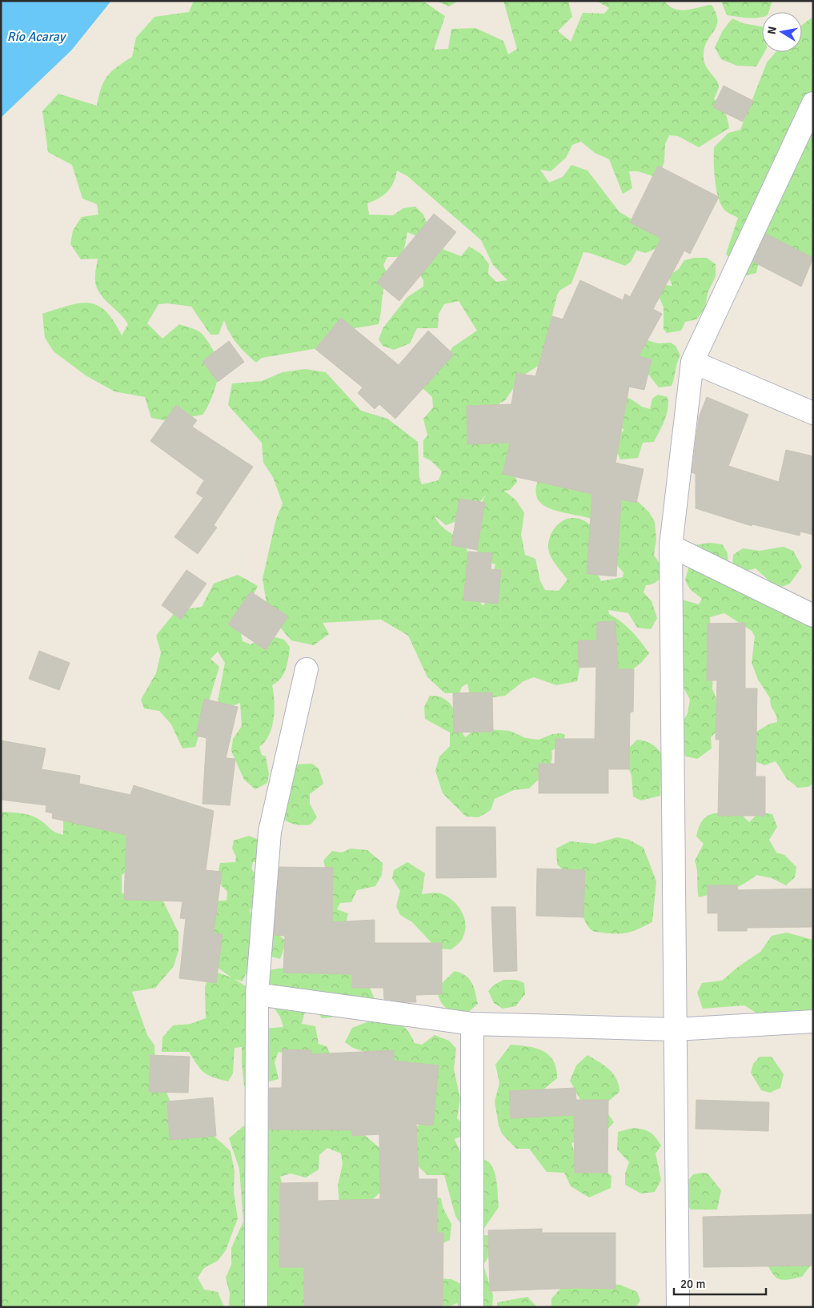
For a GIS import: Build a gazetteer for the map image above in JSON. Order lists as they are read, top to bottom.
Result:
{
  "water": ["Río Acaray"],
  "scale_bar": "20 m",
  "north": "left"
}
